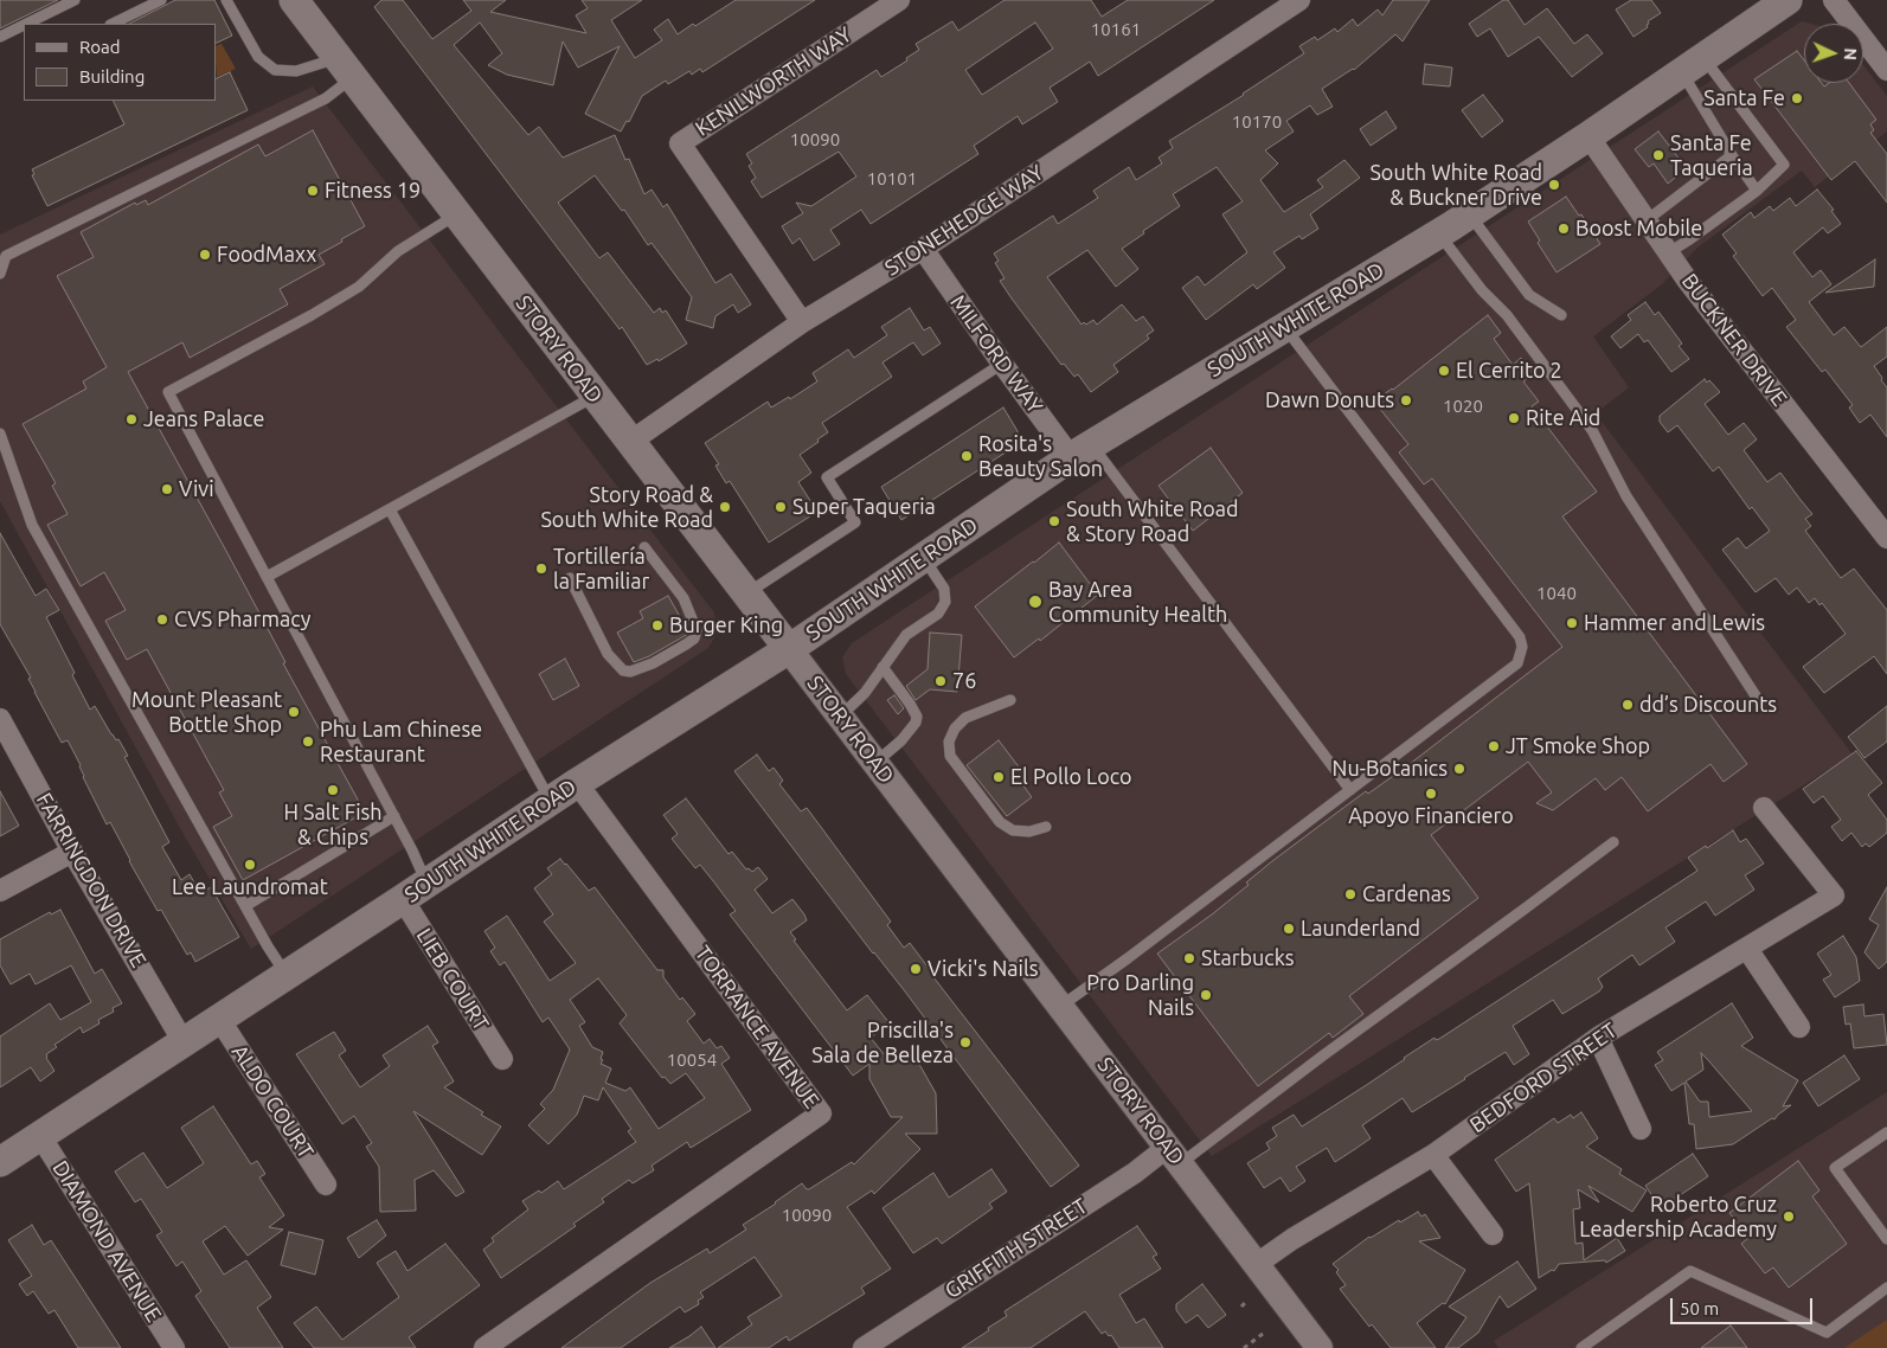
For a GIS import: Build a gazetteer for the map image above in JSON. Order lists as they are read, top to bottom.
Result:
{
  "streets": {
    "main road": ["SOUTH WHITE ROAD", "STORY ROAD"],
    "street": [
      "KENILWORTH WAY",
      "STONEHEDGE WAY",
      "BUCKNER DRIVE",
      "MILFORD WAY",
      "FARRINGDON DRIVE",
      "LIEB COURT",
      "TORRANCE AVENUE",
      "BEDFORD STREET",
      "ALDO COURT",
      "DIAMOND AVENUE",
      "GRIFFITH STREET"
    ]
  },
  "crossings": [
    ["KENILWORTH WAY", "STONEHEDGE WAY"],
    ["STONEHEDGE WAY", "STORY ROAD"],
    ["STONEHEDGE WAY", "MILFORD WAY"],
    ["SOUTH WHITE ROAD", "BUCKNER DRIVE"],
    ["SOUTH WHITE ROAD", "STORY ROAD"],
    ["SOUTH WHITE ROAD", "MILFORD WAY"],
    ["SOUTH WHITE ROAD", "FARRINGDON DRIVE"],
    ["SOUTH WHITE ROAD", "LIEB COURT"],
    ["SOUTH WHITE ROAD", "TORRANCE AVENUE"],
    ["SOUTH WHITE ROAD", "ALDO COURT"],
    ["SOUTH WHITE ROAD", "DIAMOND AVENUE"],
    ["STORY ROAD", "BEDFORD STREET"],
    ["STORY ROAD", "GRIFFITH STREET"]
  ],
  "places": [
    "Santa Fe",
    "Santa Fe Taqueria",
    "South White Road & Buckner Drive",
    "Fitness 19",
    "Boost Mobile",
    "FoodMaxx",
    "El Cerrito 2",
    "Dawn Donuts",
    "Rite Aid",
    "Jeans Palace",
    "Rosita's Beauty Salon",
    "Vivi",
    "Story Road & South White Road",
    "Super Taqueria",
    "South White Road & Story Road",
    "Tortillería la Familiar",
    "Bay Area Community Health",
    "CVS Pharmacy",
    "Hammer and Lewis",
    "Burger King",
    "76",
    "dd’s Discounts",
    "Mount Pleasant Bottle Shop",
    "Phu Lam Chinese Restaurant",
    "JT Smoke Shop",
    "Nu-Botanics",
    "El Pollo Loco",
    "H Salt Fish & Chips",
    "Apoyo Financiero",
    "Lee Laundromat",
    "Cardenas",
    "Launderland",
    "Starbucks",
    "Vicki's Nails",
    "Pro Darling Nails",
    "Priscilla's Sala de Belleza",
    "Roberto Cruz Leadership Academy"
  ],
  "house_numbers": [
    "10161",
    "10170",
    "10090",
    "10101",
    "1020",
    "1040",
    "10054",
    "10090"
  ],
  "legend": ["Road", "Building"],
  "scale_bar": "50 m",
  "north": "right"
}
